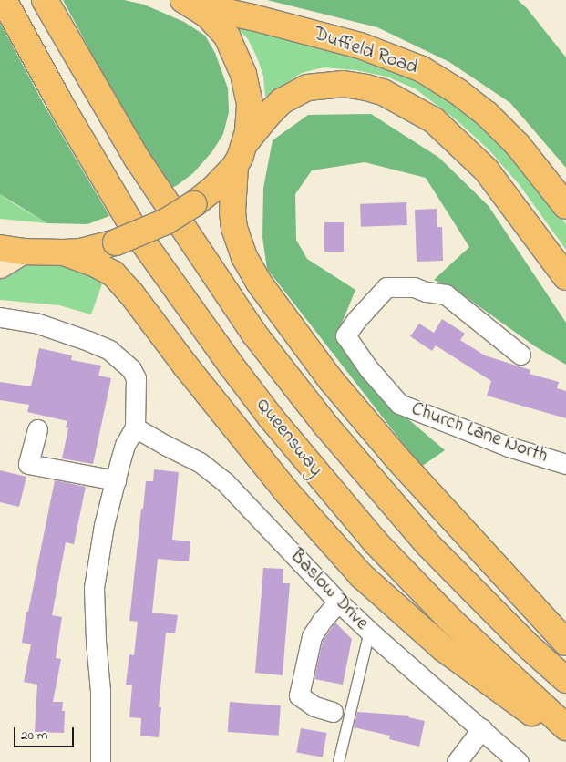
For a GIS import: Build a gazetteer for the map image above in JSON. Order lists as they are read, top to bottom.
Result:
{
  "streets": {
    "main road": ["Duffield Road", "Queensway"],
    "street": ["Church Lane North", "Baslow Drive"]
  },
  "scale_bar": "20 m"
}
